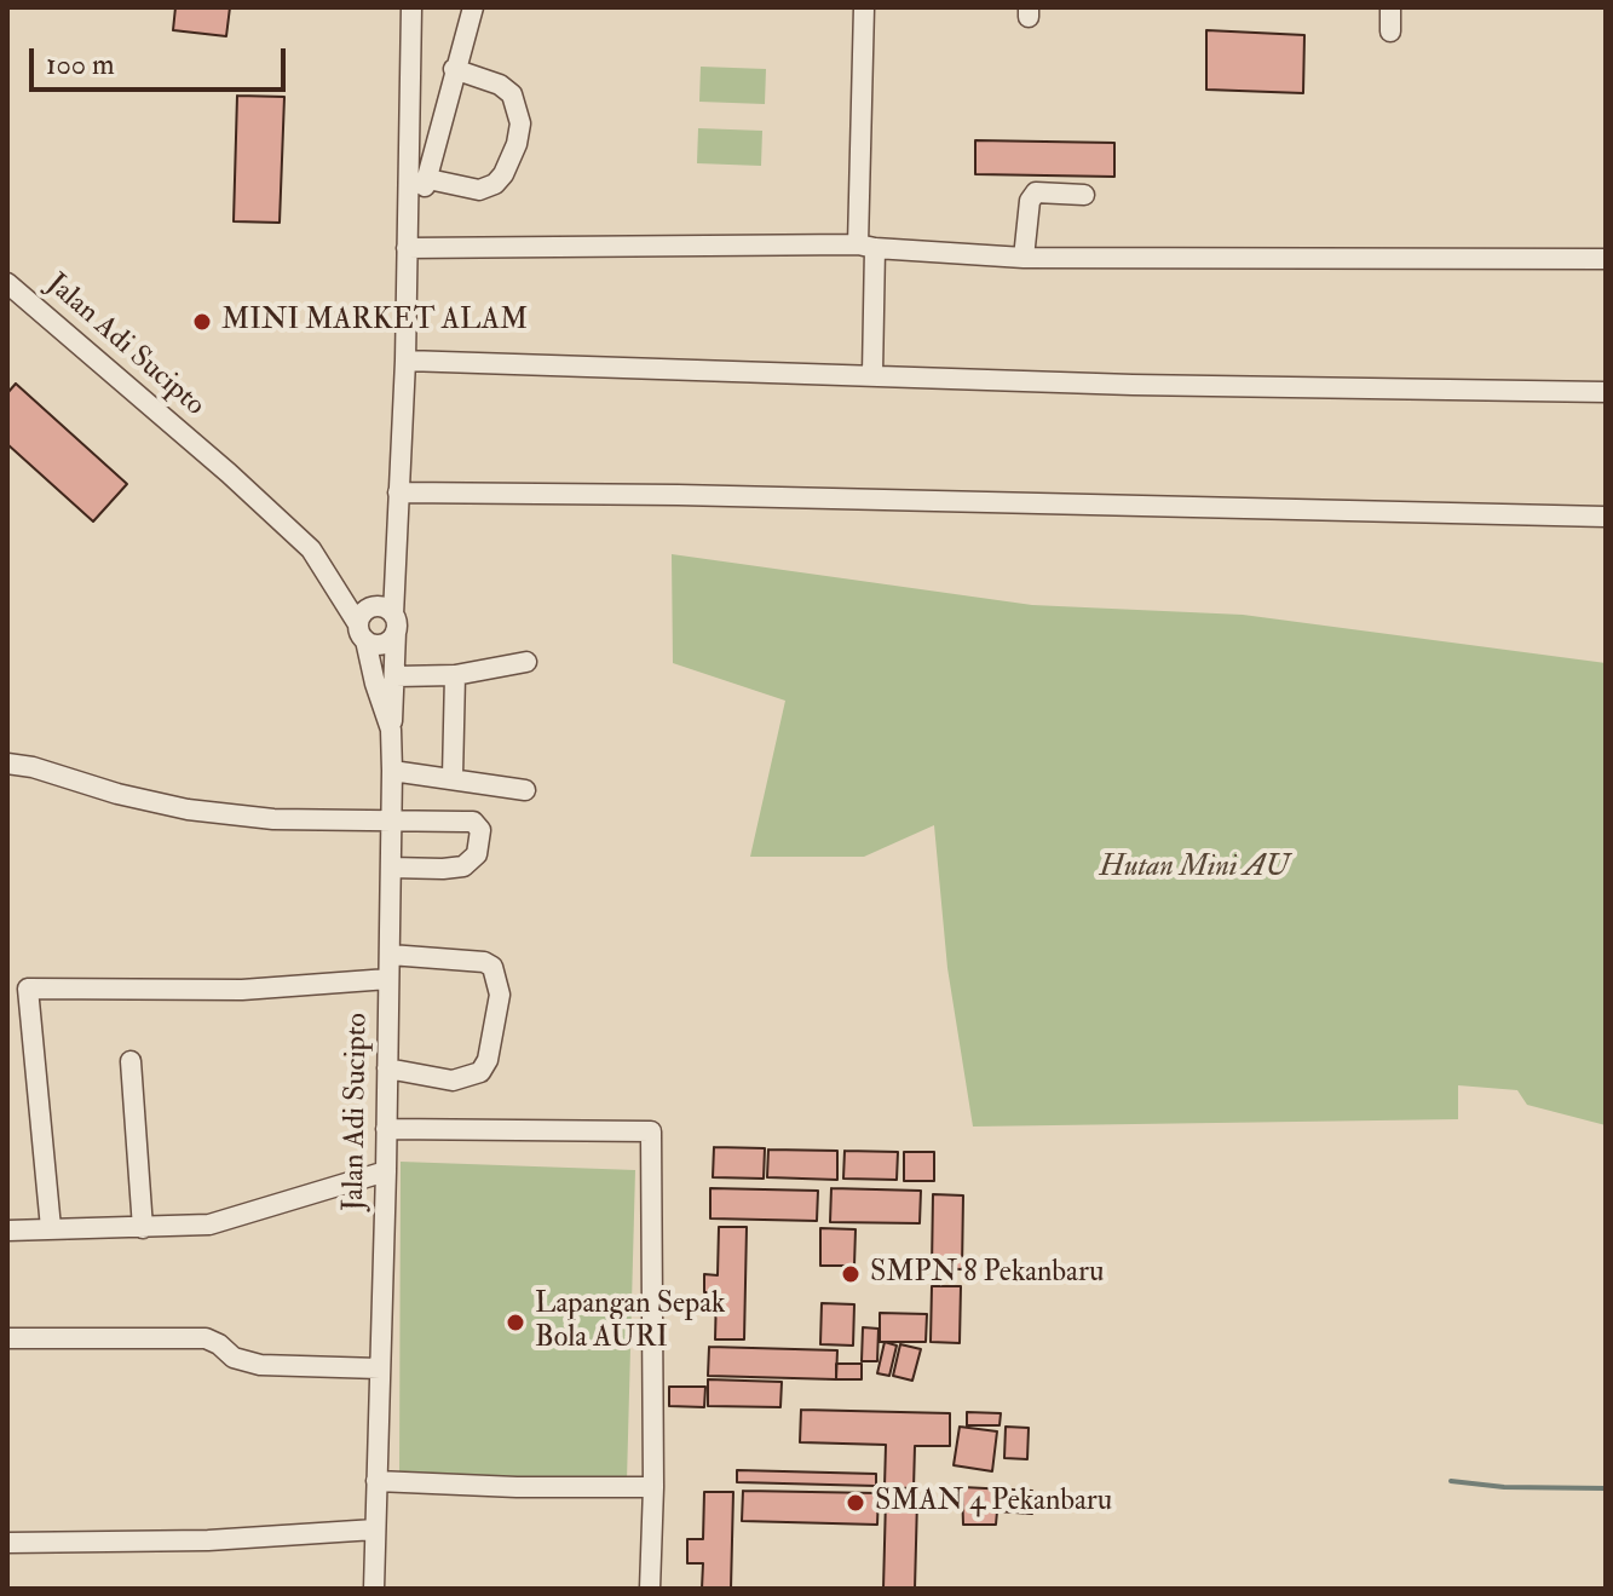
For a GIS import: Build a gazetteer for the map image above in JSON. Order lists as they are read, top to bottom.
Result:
{
  "streets": {
    "street": ["Jalan Adi Sucipto"]
  },
  "parks": ["Hutan Mini AU"],
  "places": [
    "MINI MARKET ALAM",
    "SMPN 8 Pekanbaru",
    "Lapangan Sepak Bola AURI",
    "SMAN 4 Pekanbaru"
  ],
  "scale_bar": "100 m"
}
